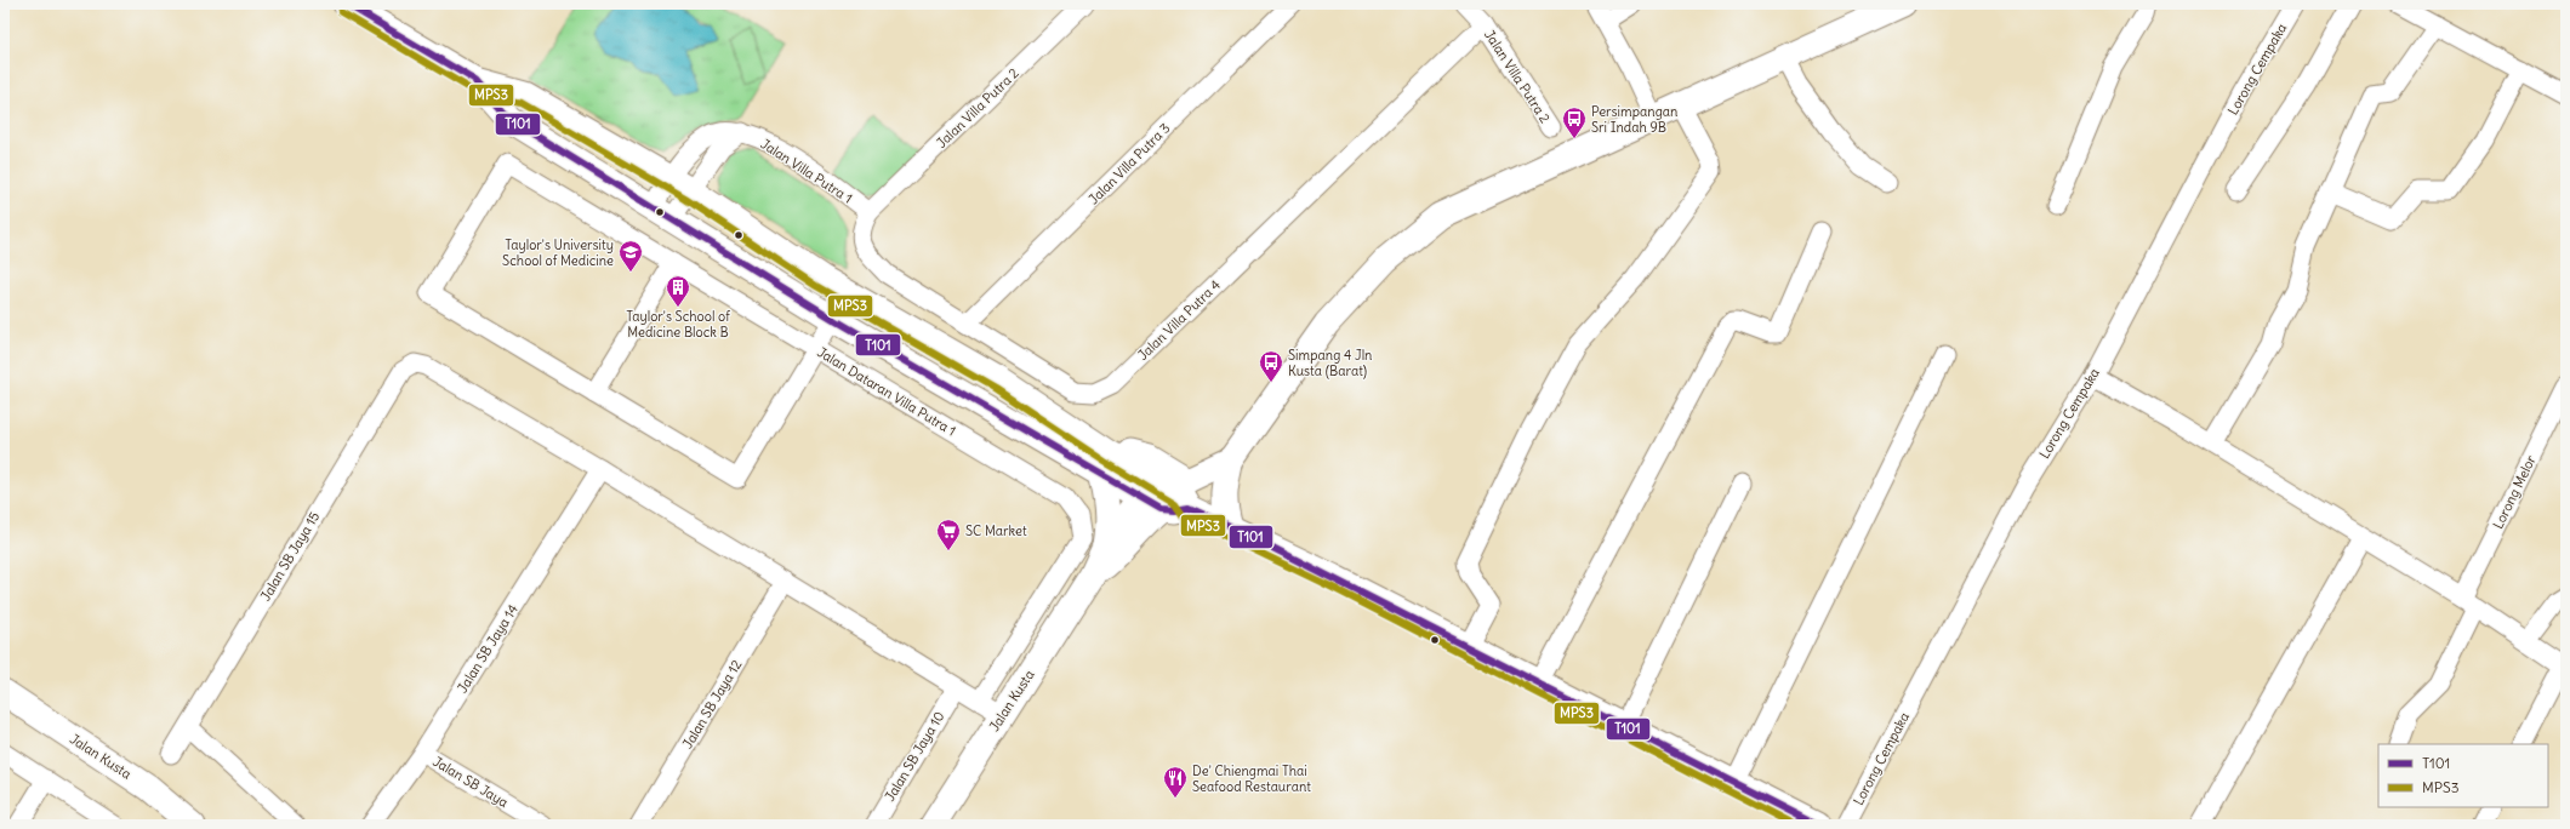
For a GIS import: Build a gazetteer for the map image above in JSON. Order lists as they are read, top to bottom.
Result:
{
  "streets": {
    "main road": ["Jalan Kusta"],
    "street": [
      "Lorong Cempaka",
      "Jalan Villa Putra 2",
      "Jalan Villa Putra 3",
      "Jalan Villa Putra 1",
      "Jalan Villa Putra 4",
      "Jalan Dataran Villa Putra 1",
      "Lorong Melor",
      "Jalan SB Jaya 15",
      "Jalan SB Jaya 14",
      "Jalan SB Jaya 12",
      "Jalan SB Jaya 10",
      "Jalan SB Jaya"
    ]
  },
  "crossings": [
    ["Jalan Villa Putra 2", "Jalan Villa Putra 1"],
    ["Jalan Villa Putra 2", "Jalan Villa Putra 4"],
    ["Jalan Villa Putra 3", "Jalan Villa Putra 4"],
    ["Jalan Villa Putra 1", "Jalan Villa Putra 4"],
    ["Jalan SB Jaya 15", "Jalan SB Jaya 14"],
    ["Jalan SB Jaya 14", "Jalan SB Jaya"]
  ],
  "places": {
    "bus stop": ["Persimpangan Sri Indah 9B", "Simpang 4 Jln Kusta (Barat)"],
    "school or university": ["Taylor's University School of Medicine"],
    "building": ["Taylor's School of Medicine Block B"],
    "supermarket": ["SC Market"],
    "restaurant": ["De' Chiengmai Thai Seafood Restaurant"]
  },
  "lines": ["transit line T101", "transit line MPS3"],
  "legend": ["T101", "MPS3"]
}
